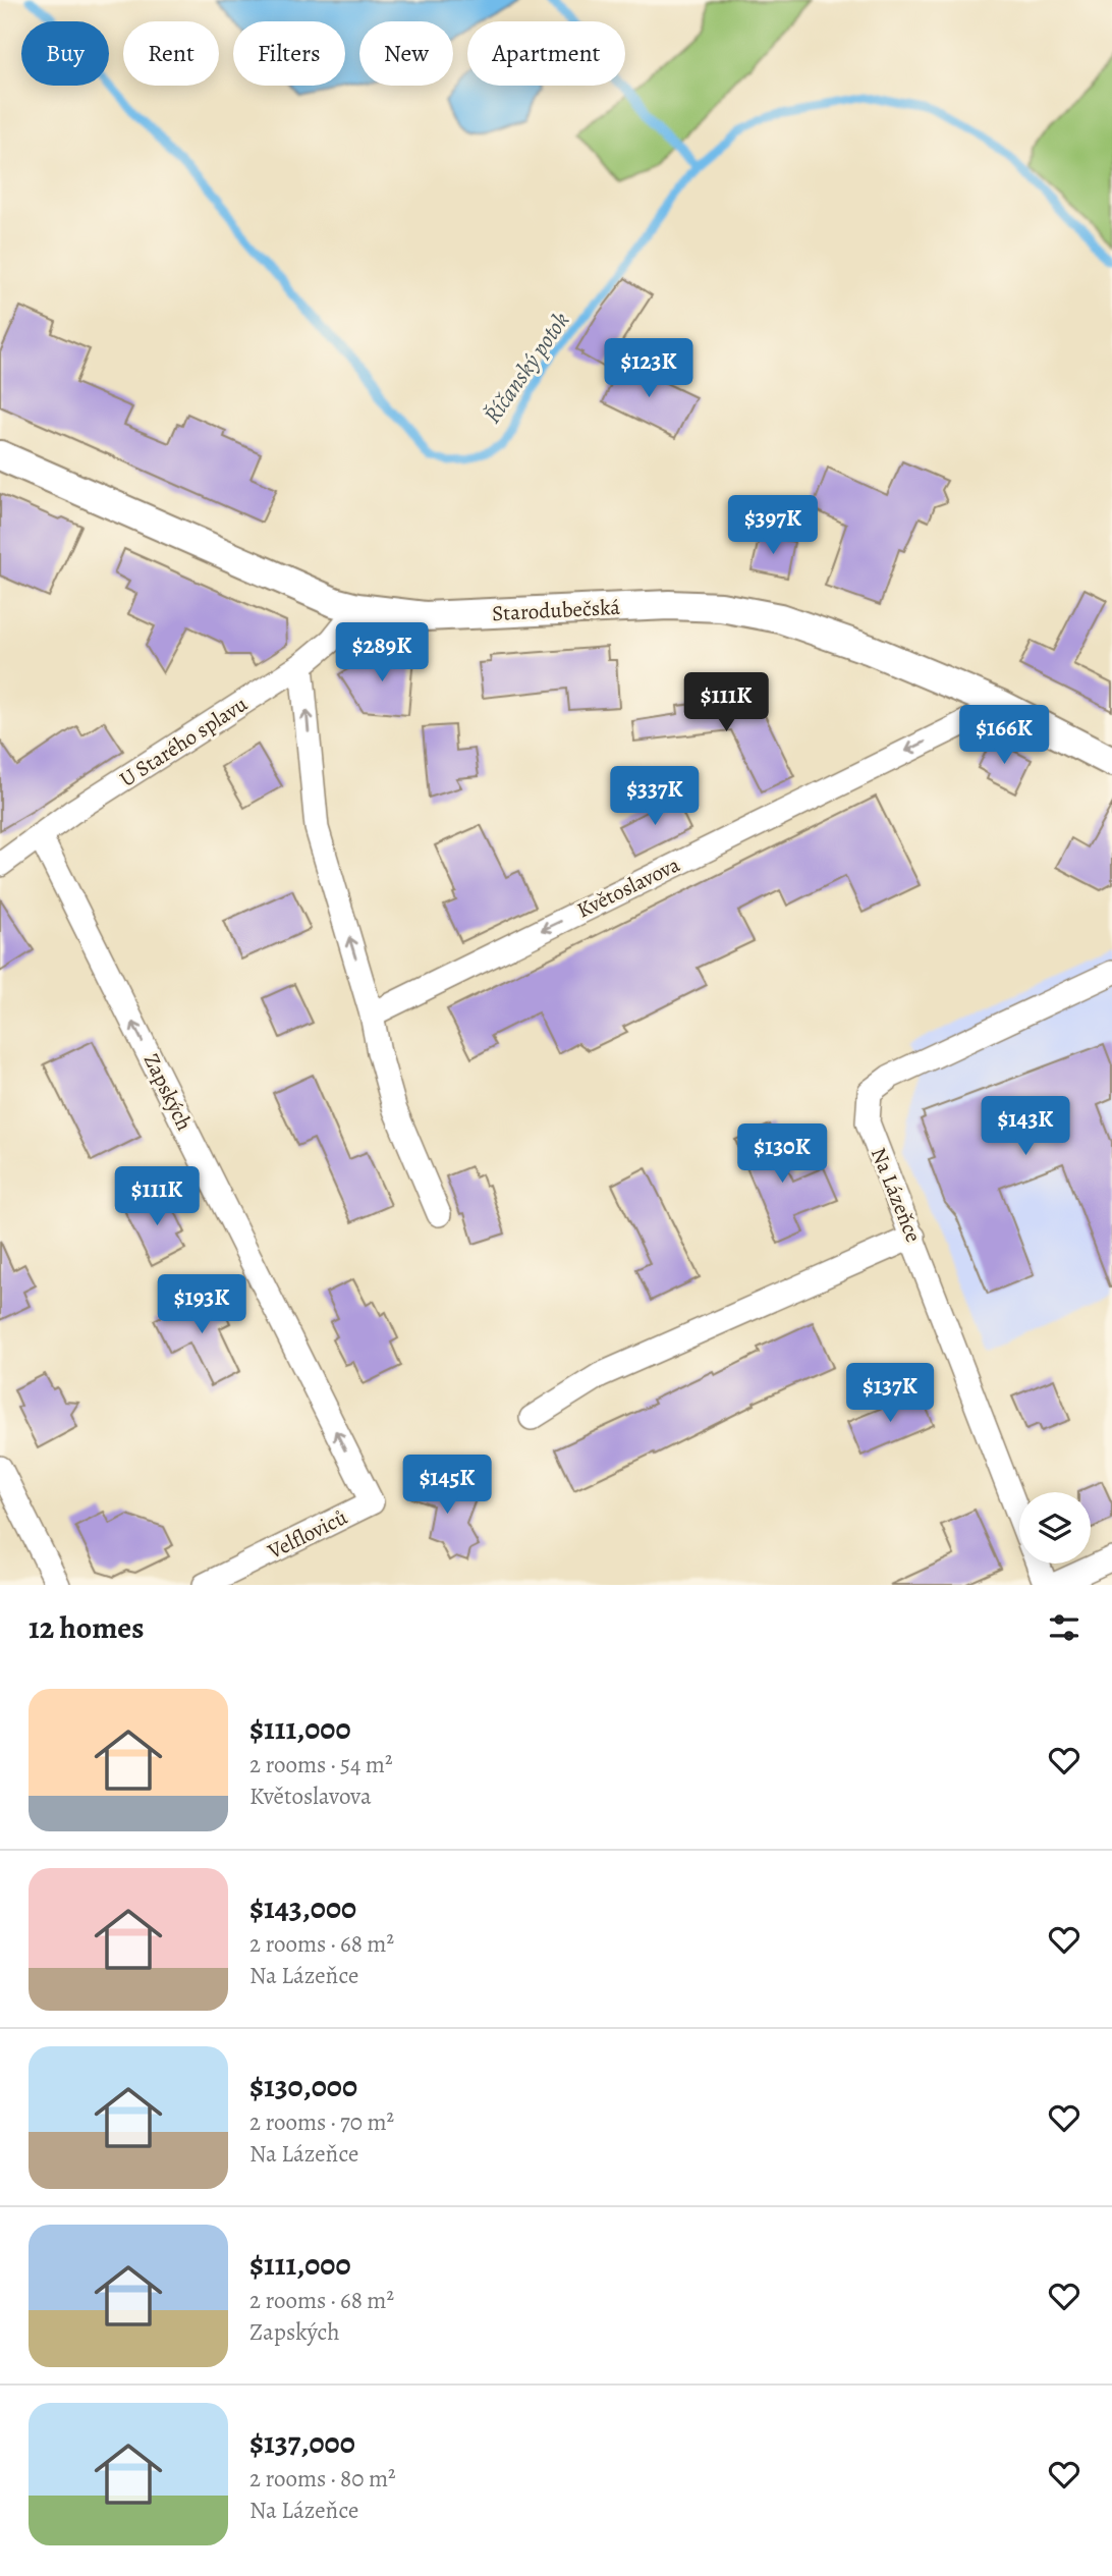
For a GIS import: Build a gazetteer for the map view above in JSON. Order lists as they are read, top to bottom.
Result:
{
  "streets": {
    "street": [
      "Starodubečská",
      "U Starého splavu",
      "Květoslavova",
      "Zapských",
      "Na Lázeňce",
      "Velfloviců"
    ]
  },
  "crossings": [
    ["Starodubečská", "U Starého splavu"],
    ["Starodubečská", "Květoslavova"],
    ["U Starého splavu", "Zapských"],
    ["Zapských", "Velfloviců"]
  ],
  "one_way": ["Květoslavova", "Zapských"],
  "water": ["Říčanský potok"],
  "page": {
    "chip": [
      "Buy",
      "Rent",
      "Filters",
      "New",
      "Apartment"
    ],
    "price": [
      "$123K",
      "$397K",
      "$289K",
      "$111K",
      "$166K",
      "$337K",
      "$143K",
      "$130K",
      "$111K",
      "$193K",
      "$137K",
      "$145K"
    ],
    "heading": "12 homes",
    "list": [
      {
        "name": "$111,000",
        "note": "2 rooms · 54 m² · Květoslavova"
      },
      {
        "name": "$143,000",
        "note": "2 rooms · 68 m² · Na Lázeňce"
      },
      {
        "name": "$130,000",
        "note": "2 rooms · 70 m² · Na Lázeňce"
      },
      {
        "name": "$111,000",
        "note": "2 rooms · 68 m² · Zapských"
      },
      {
        "name": "$137,000",
        "note": "2 rooms · 80 m² · Na Lázeňce"
      }
    ]
  }
}
